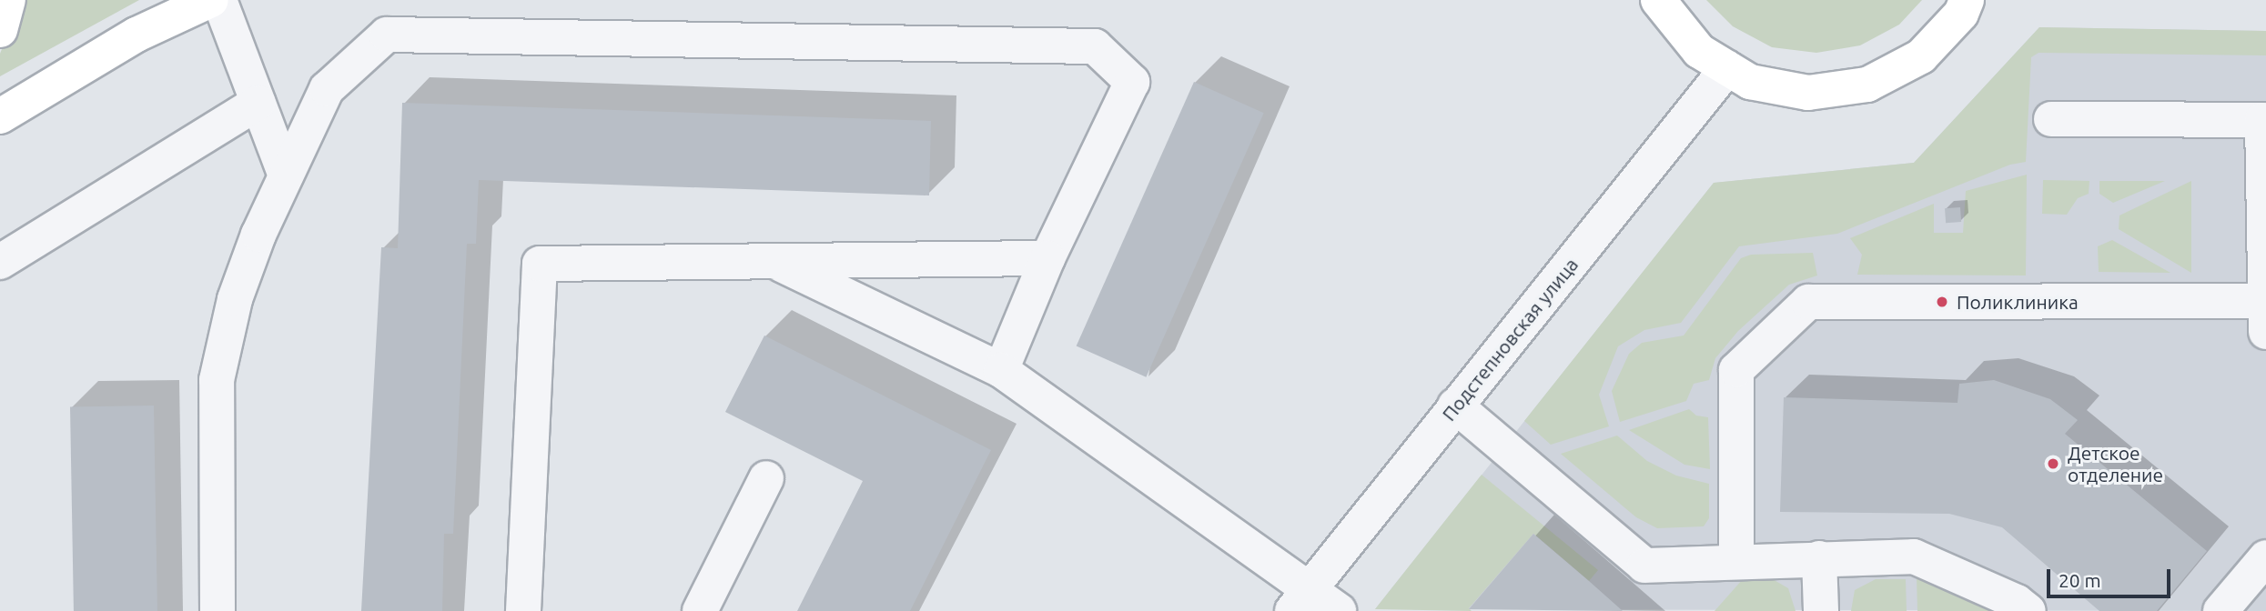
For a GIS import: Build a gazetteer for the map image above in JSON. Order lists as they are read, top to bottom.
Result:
{
  "streets": {
    "street": ["Подстепновская улица"]
  },
  "places": ["Поликлиника", "Детское отделение"],
  "scale_bar": "20 m"
}
